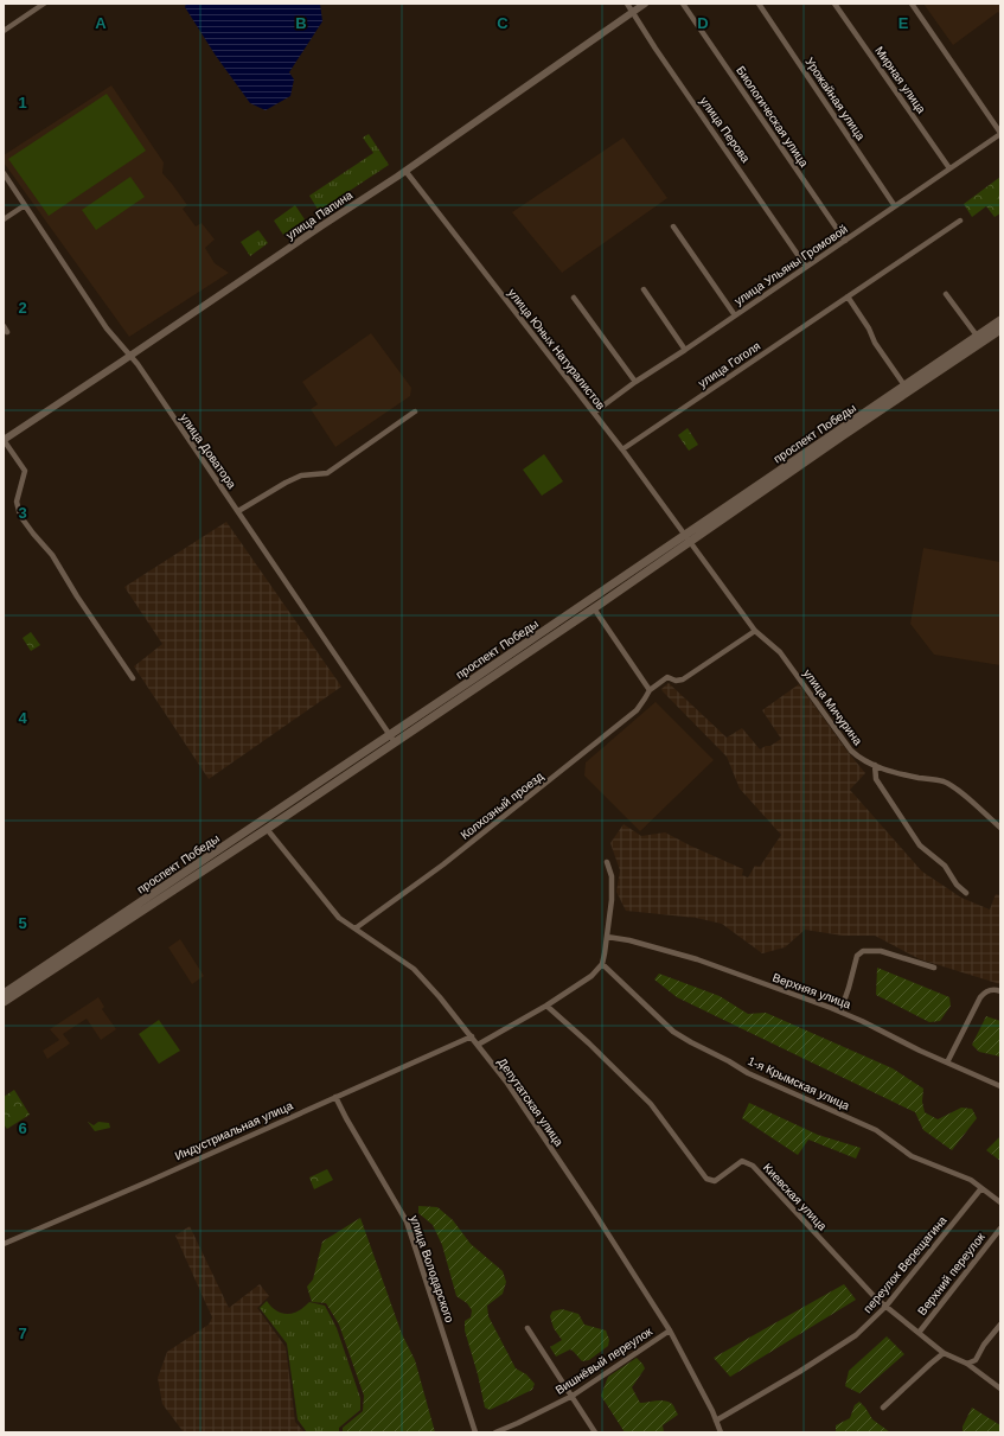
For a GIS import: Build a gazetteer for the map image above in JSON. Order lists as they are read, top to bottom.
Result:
{
  "streets": {
    "main road": ["проспект Победы"],
    "street": [
      "Мирная улица",
      "Урожайная улица",
      "Биологическая улица",
      "улица Перова",
      "улица Папина",
      "улица Ульяны Громовой",
      "улица Юных Натуралистов",
      "улица Гоголя",
      "улица Доватора",
      "улица Мичурина",
      "Колхозный проезд",
      "Верхняя улица",
      "1-я Крымская улица",
      "Депутатская улица",
      "Индустриальная улица",
      "Киевская улица",
      "переулок Верещагина",
      "улица Володарского",
      "Верхний переулок",
      "Вишнёвый переулок"
    ]
  },
  "crossings": [
    ["Мирная улица", "улица Ульяны Громовой"],
    ["Урожайная улица", "улица Ульяны Громовой"],
    ["Биологическая улица", "улица Ульяны Громовой"],
    ["улица Перова", "улица Папина"],
    ["улица Перова", "улица Ульяны Громовой"],
    ["улица Папина", "улица Юных Натуралистов"],
    ["улица Папина", "улица Доватора"],
    ["улица Ульяны Громовой", "улица Юных Натуралистов"],
    ["улица Юных Натуралистов", "улица Гоголя"],
    ["улица Юных Натуралистов", "проспект Победы"],
    ["улица Юных Натуралистов", "улица Мичурина"],
    ["проспект Победы", "улица Доватора"],
    ["проспект Победы", "улица Мичурина"],
    ["проспект Победы", "Депутатская улица"],
    ["улица Мичурина", "Колхозный проезд"],
    ["Колхозный проезд", "Депутатская улица"],
    ["1-я Крымская улица", "переулок Верещагина"],
    ["Депутатская улица", "Индустриальная улица"],
    ["Депутатская улица", "переулок Верещагина"],
    ["Депутатская улица", "Вишнёвый переулок"],
    ["Индустриальная улица", "улица Володарского"],
    ["Киевская улица", "переулок Верещагина"],
    ["Киевская улица", "Верхний переулок"]
  ],
  "grid": {
    "columns": [
      "A",
      "B",
      "C",
      "D",
      "E"
    ],
    "rows": [
      "1",
      "2",
      "3",
      "4",
      "5",
      "6",
      "7"
    ]
  }
}
